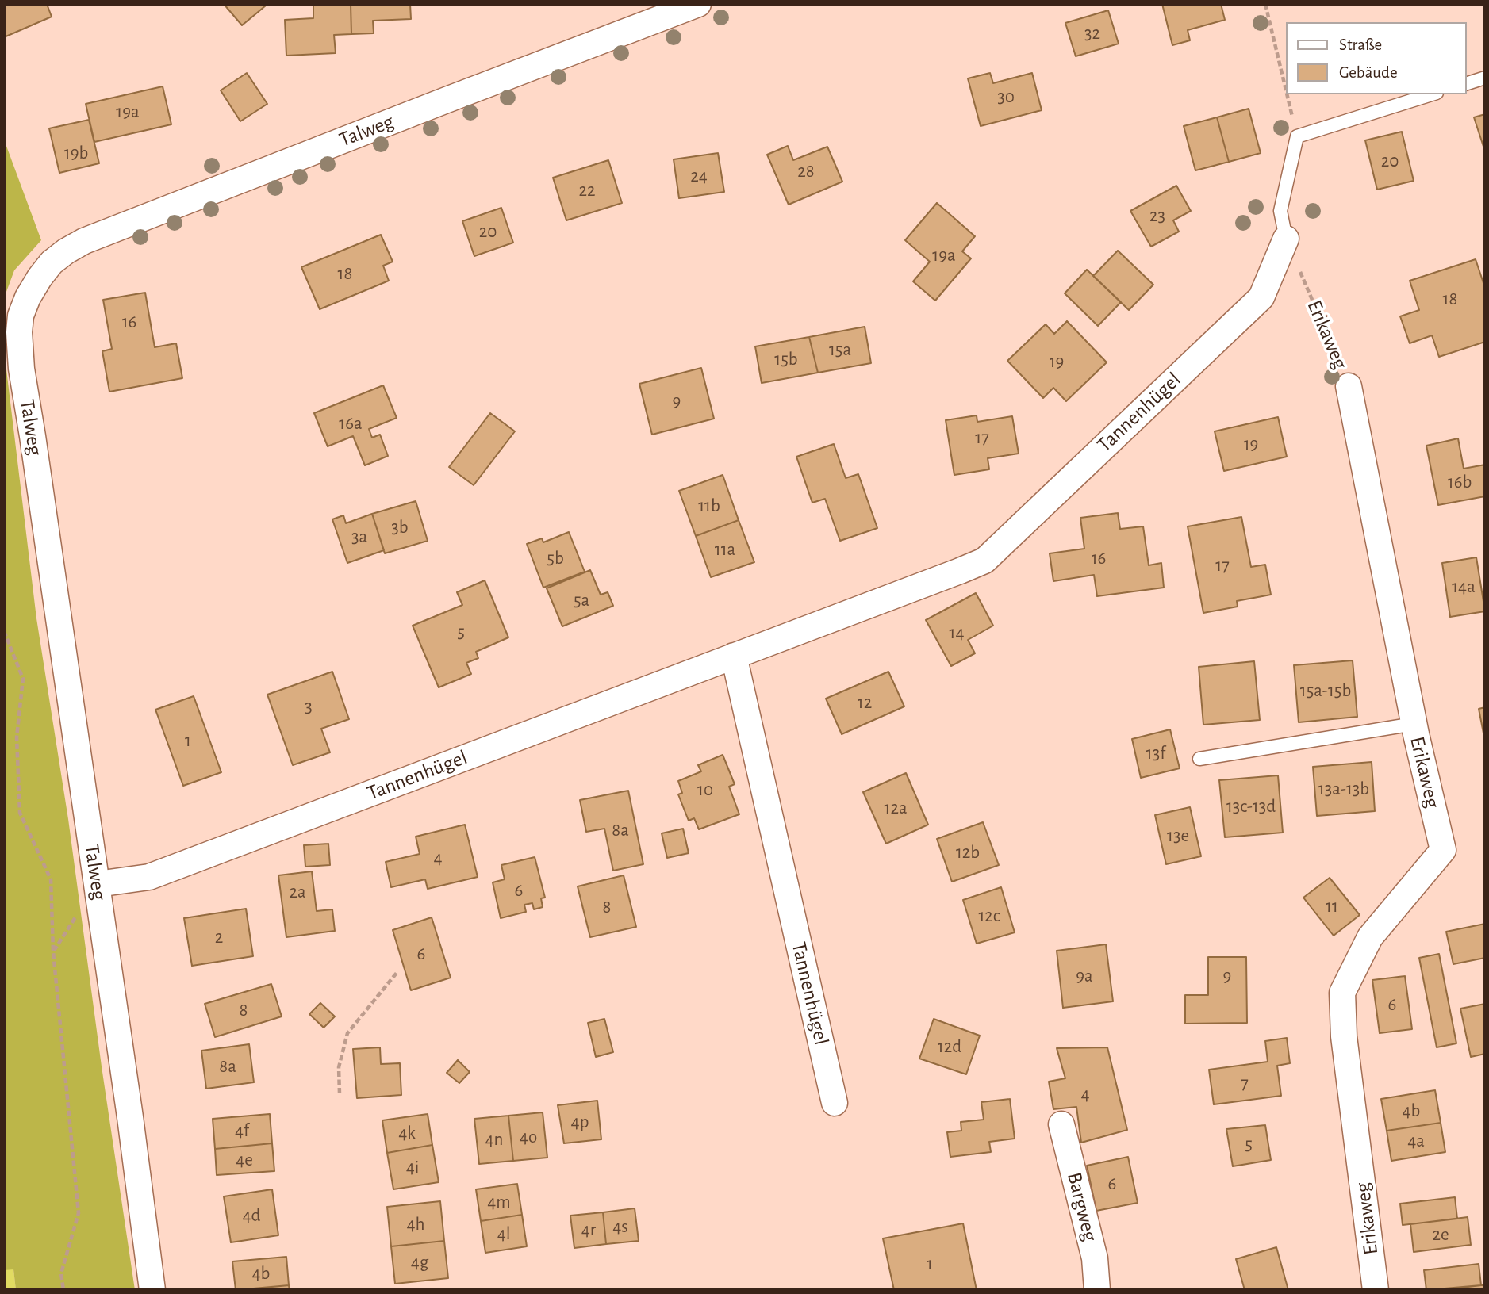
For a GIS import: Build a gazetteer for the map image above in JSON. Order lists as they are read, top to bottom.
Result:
{
  "streets": {
    "street": [
      "Talweg",
      "Erikaweg",
      "Tannenhügel",
      "Bargweg"
    ]
  },
  "crossings": [
    ["Talweg", "Tannenhügel"],
    ["Erikaweg", "Tannenhügel"]
  ],
  "house_numbers": [
    "32",
    "30",
    "19a",
    "19b",
    "20",
    "28",
    "24",
    "22",
    "23",
    "20",
    "19a",
    "18",
    "18",
    "16",
    "15a",
    "15b",
    "19",
    "9",
    "16a",
    "17",
    "19",
    "16b",
    "11b",
    "3b",
    "3a",
    "11a",
    "5b",
    "16",
    "17",
    "14a",
    "5a",
    "5",
    "14",
    "15a-15b",
    "12",
    "3",
    "1",
    "13f",
    "13a-13b",
    "10",
    "13c-13d",
    "12a",
    "8a",
    "13e",
    "12b",
    "4",
    "6",
    "2a",
    "11",
    "8",
    "12c",
    "2",
    "6",
    "9a",
    "9",
    "6",
    "8",
    "12d",
    "8a",
    "7",
    "4",
    "4b",
    "4p",
    "4f",
    "4k",
    "4o",
    "4n",
    "4a",
    "5",
    "4e",
    "4i",
    "6",
    "4m",
    "4d",
    "4h",
    "4s",
    "4r",
    "4l",
    "2e",
    "4g",
    "1",
    "4b"
  ],
  "legend": ["Straße", "Gebäude"]
}
